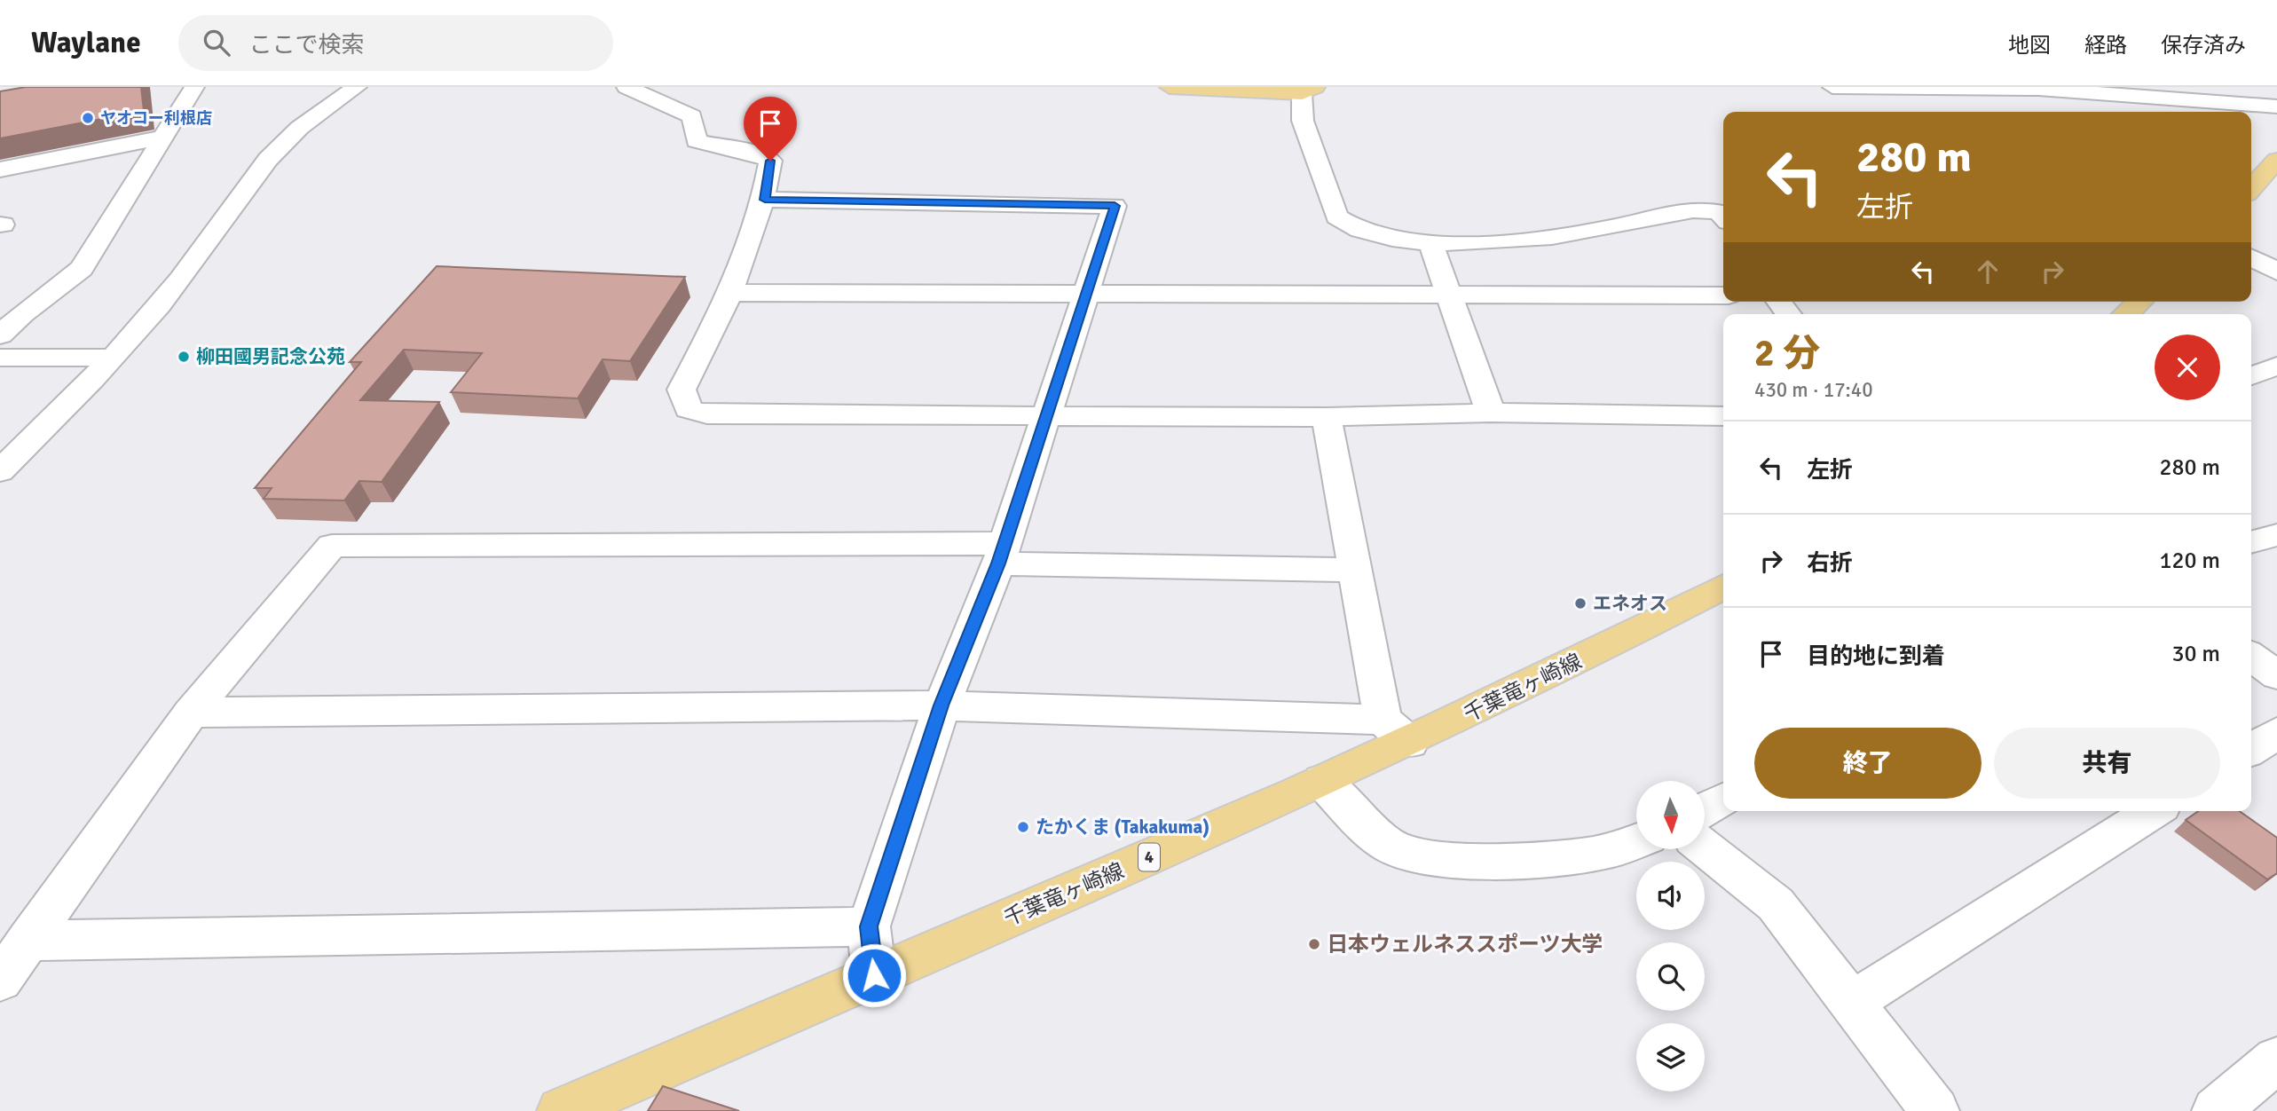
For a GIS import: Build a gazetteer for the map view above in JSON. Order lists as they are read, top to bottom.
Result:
{
  "streets": {
    "main road": ["千葉竜ヶ崎線", "4"]
  },
  "places": [
    "ヤオコー利根店",
    "柳田國男記念公苑",
    "エネオス",
    "たかくま (Takakuma)",
    "日本ウェルネススポーツ大学"
  ],
  "north": "bottom",
  "page": {
    "header": "Waylane",
    "search": "ここで検索",
    "nav": ["地図", "経路", "保存済み"],
    "turn": ["280 m", "左折"],
    "heading": ["2 分", "430 m · 17:40"],
    "list": [
      {
        "name": "左折",
        "value": "280 m"
      },
      {
        "name": "右折",
        "value": "120 m"
      },
      {
        "name": "目的地に到着",
        "value": "30 m"
      }
    ],
    "buttons": ["終了", "共有"]
  }
}
